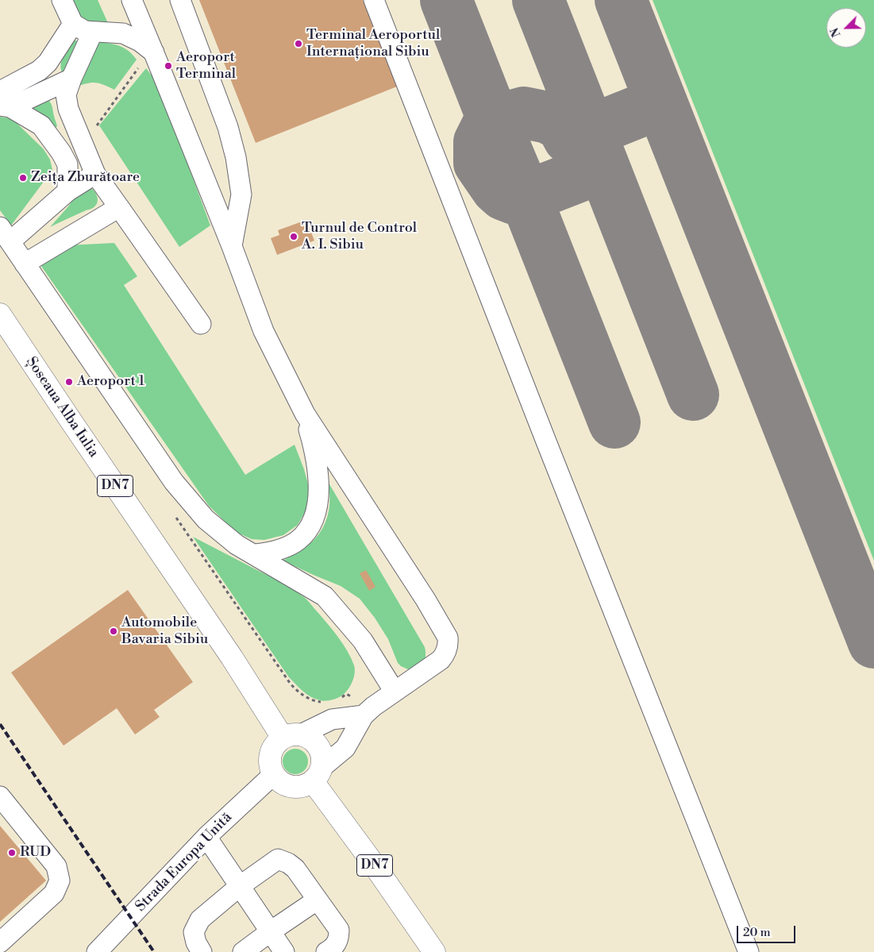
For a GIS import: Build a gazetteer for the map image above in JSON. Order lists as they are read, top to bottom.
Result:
{
  "streets": {
    "main road": ["Șoseaua Alba Iulia", "DN7"],
    "street": ["Strada Europa Unită"]
  },
  "crossings": [
    ["Șoseaua Alba Iulia", "DN7"],
    ["Șoseaua Alba Iulia", "Strada Europa Unită"],
    ["DN7", "Strada Europa Unită"]
  ],
  "places": [
    "Terminal Aeroportul Internațional Sibiu",
    "Aeroport Terminal",
    "Zeița Zburătoare",
    "Turnul de Control A. I. Sibiu",
    "Aeroport 1",
    "Automobile Bavaria Sibiu",
    "RUD"
  ],
  "scale_bar": "20 m",
  "north": "bottom left"
}
